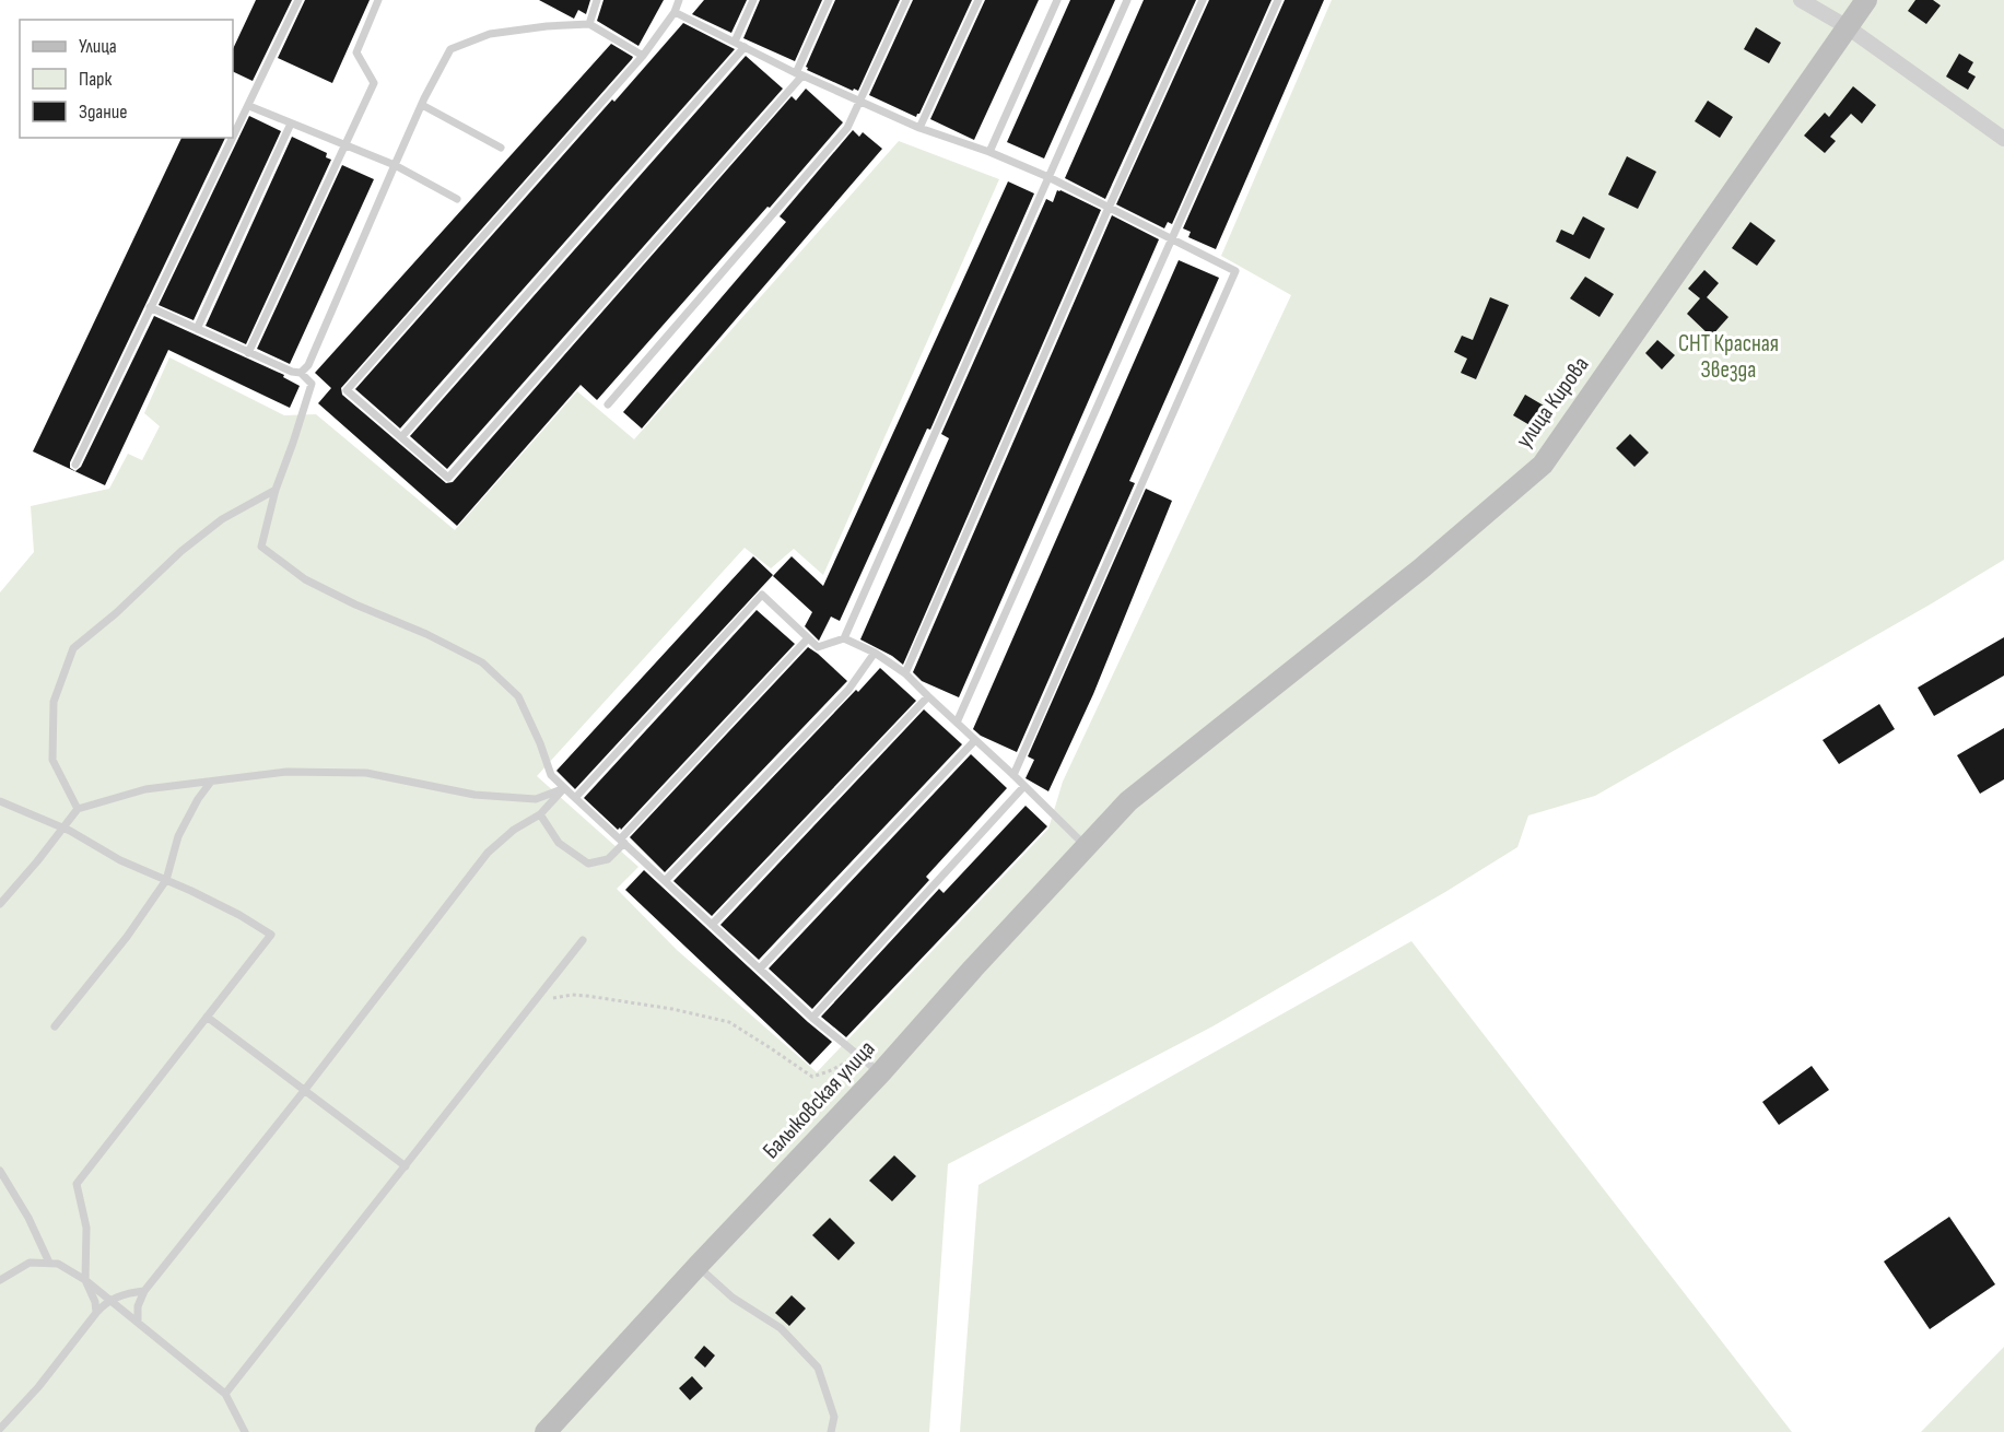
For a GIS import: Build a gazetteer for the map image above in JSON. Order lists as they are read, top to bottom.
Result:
{
  "streets": {
    "street": ["улица Кирова", "Балыковская улица"]
  },
  "crossings": [
    ["улица Кирова", "Балыковская улица"]
  ],
  "parks": ["СНТ Красная Звезда"],
  "legend": ["Улица", "Парк", "Здание"]
}
